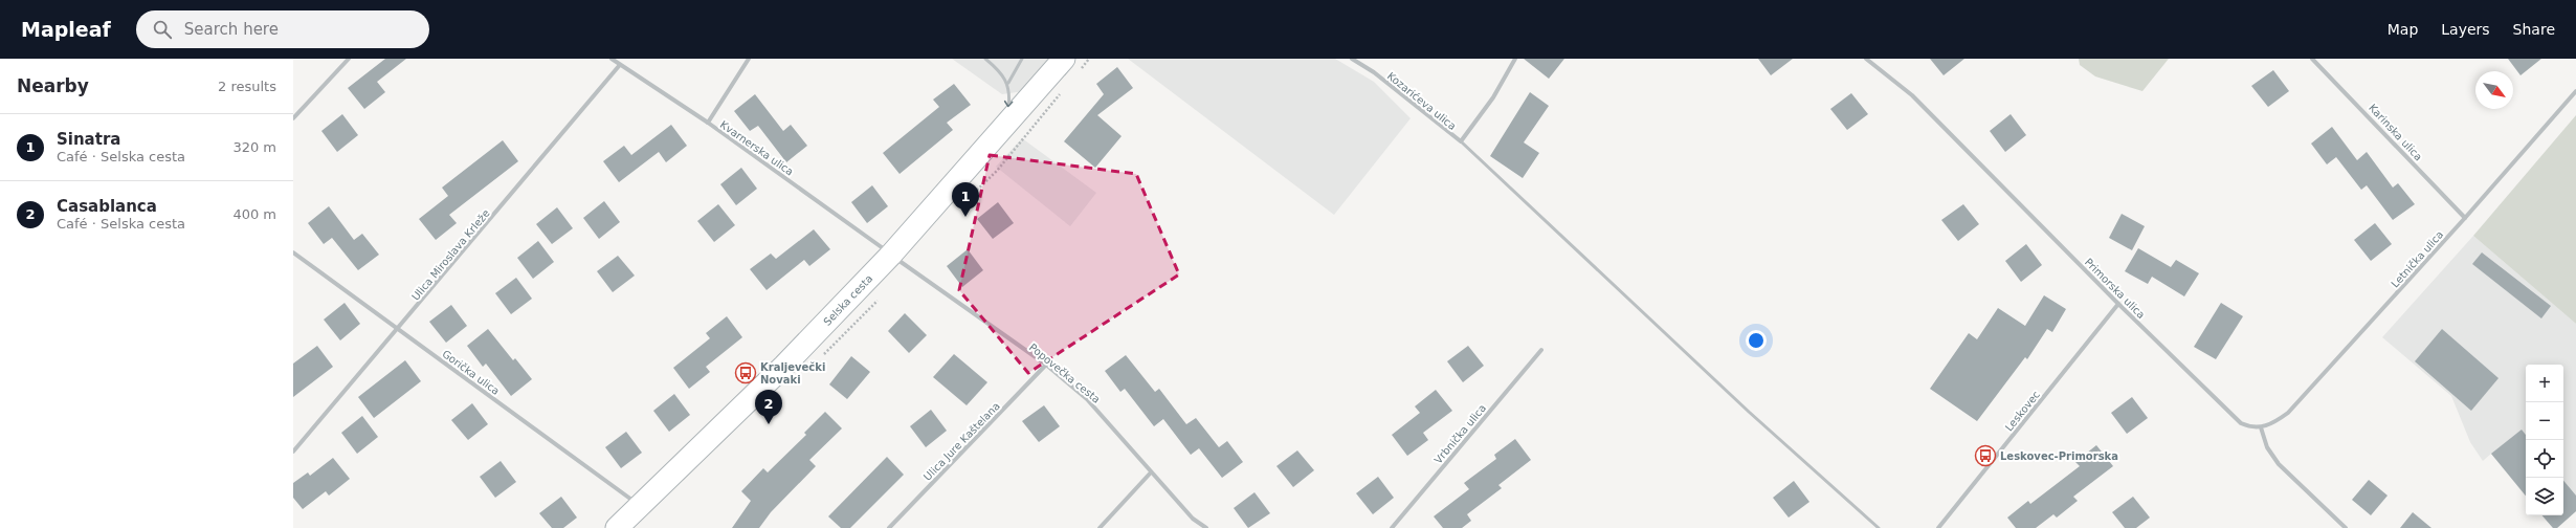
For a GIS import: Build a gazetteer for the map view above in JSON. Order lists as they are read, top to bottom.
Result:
{
  "streets": {
    "main road": ["Selska cesta"],
    "street": [
      "Kozarićeva ulica",
      "Karinska ulica",
      "Kvarnerska ulica",
      "Ulica Miroslava Krleže",
      "Letnička ulica",
      "Primorska ulica",
      "Gorička ulica",
      "Popovečka cesta",
      "Leskovec",
      "Vrbnička ulica",
      "Ulica Jure Kaštelana"
    ]
  },
  "crossings": [
    ["Karinska ulica", "Letnička ulica"],
    ["Kvarnerska ulica", "Ulica Miroslava Krleže"],
    ["Kvarnerska ulica", "Selska cesta"],
    ["Kvarnerska ulica", "Popovečka cesta"],
    ["Ulica Miroslava Krleže", "Gorička ulica"],
    ["Letnička ulica", "Primorska ulica"],
    ["Primorska ulica", "Leskovec"],
    ["Selska cesta", "Gorička ulica"],
    ["Selska cesta", "Popovečka cesta"],
    ["Popovečka cesta", "Ulica Jure Kaštelana"]
  ],
  "places": {
    "bus stop": ["Kraljevečki Novaki", "Leskovec-Primorska"]
  },
  "north": "bottom right",
  "page": {
    "header": "Mapleaf",
    "search": "Search here",
    "nav": ["Map", "Layers", "Share"],
    "heading": ["Nearby", "2 results"],
    "list": [
      {
        "mark": "1",
        "name": "Sinatra",
        "note": "Café · Selska cesta",
        "value": "320 m"
      },
      {
        "mark": "2",
        "name": "Casablanca",
        "note": "Café · Selska cesta",
        "value": "400 m"
      }
    ],
    "pins": ["1", "2"],
    "map_buttons": ["+", "−"]
  }
}
